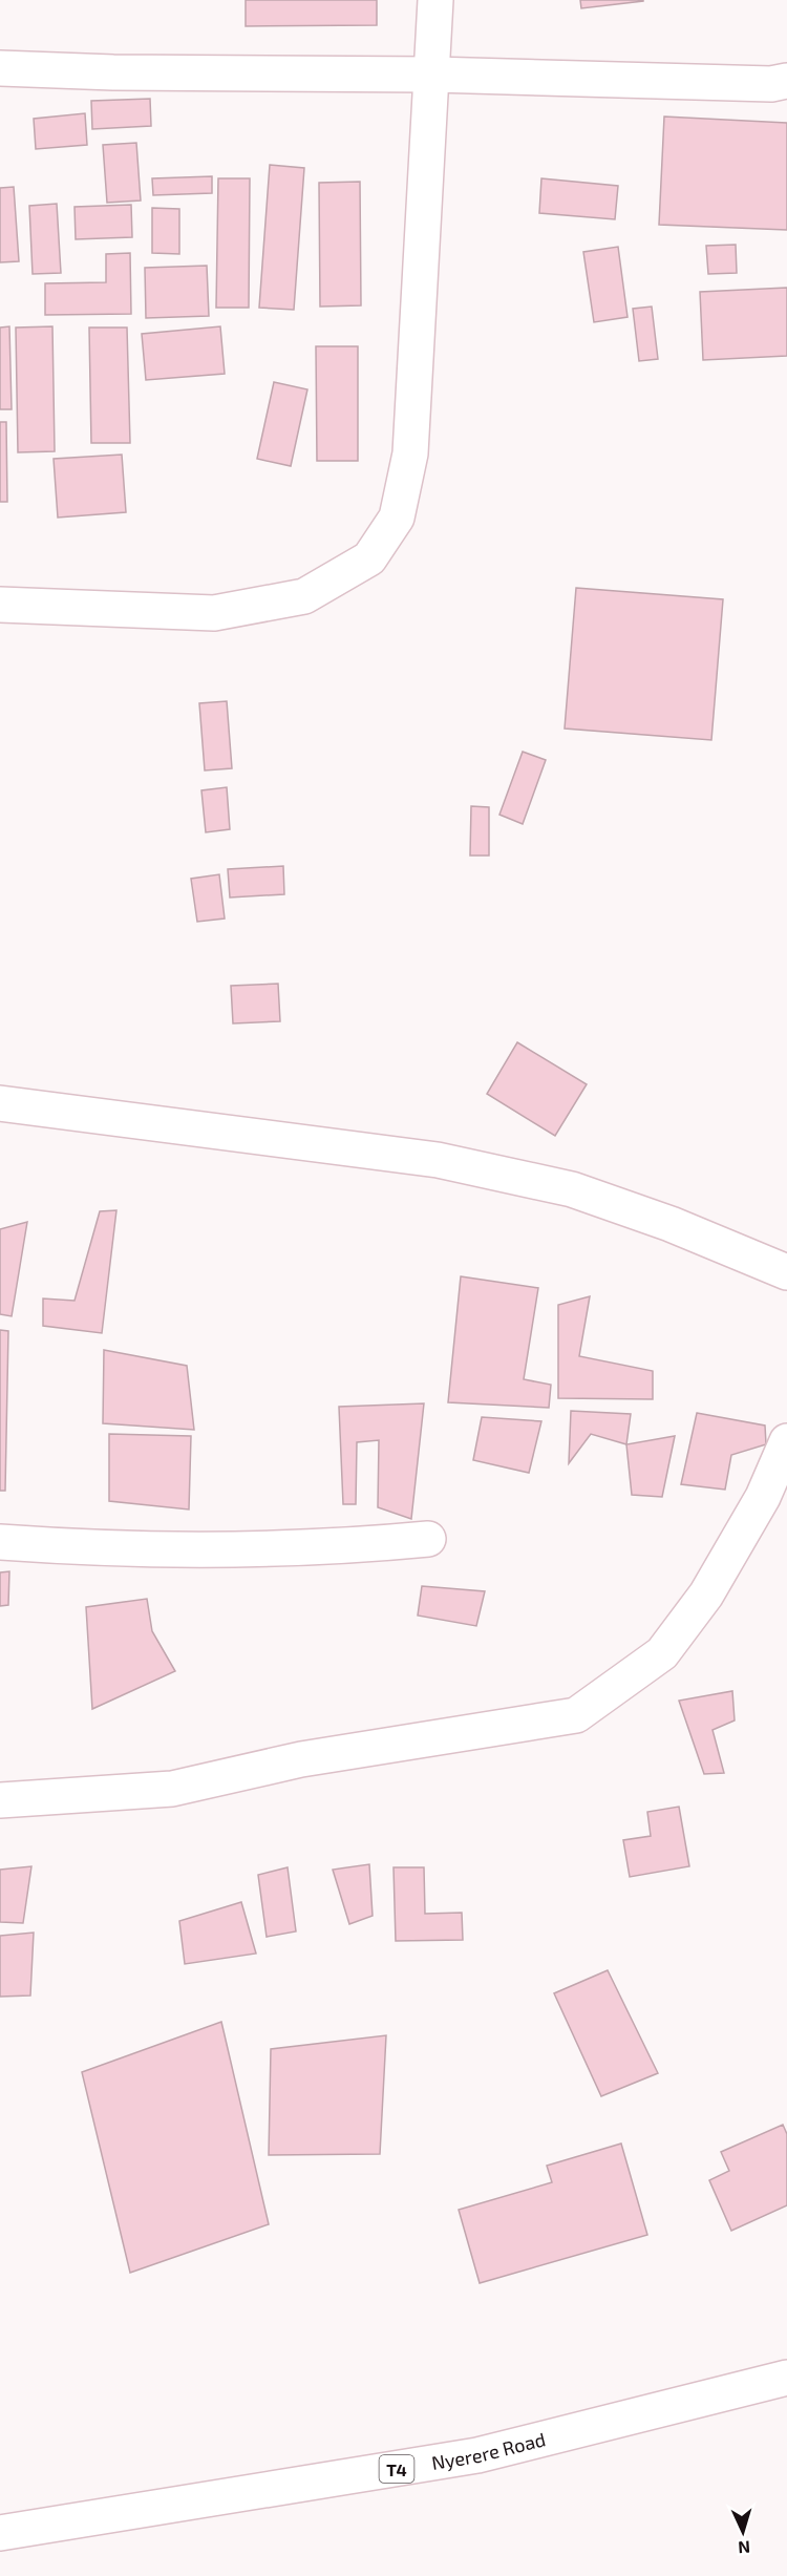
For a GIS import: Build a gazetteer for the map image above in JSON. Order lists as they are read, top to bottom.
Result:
{
  "streets": {
    "main road": ["Nyerere Road", "T4"]
  },
  "north": "bottom"
}
